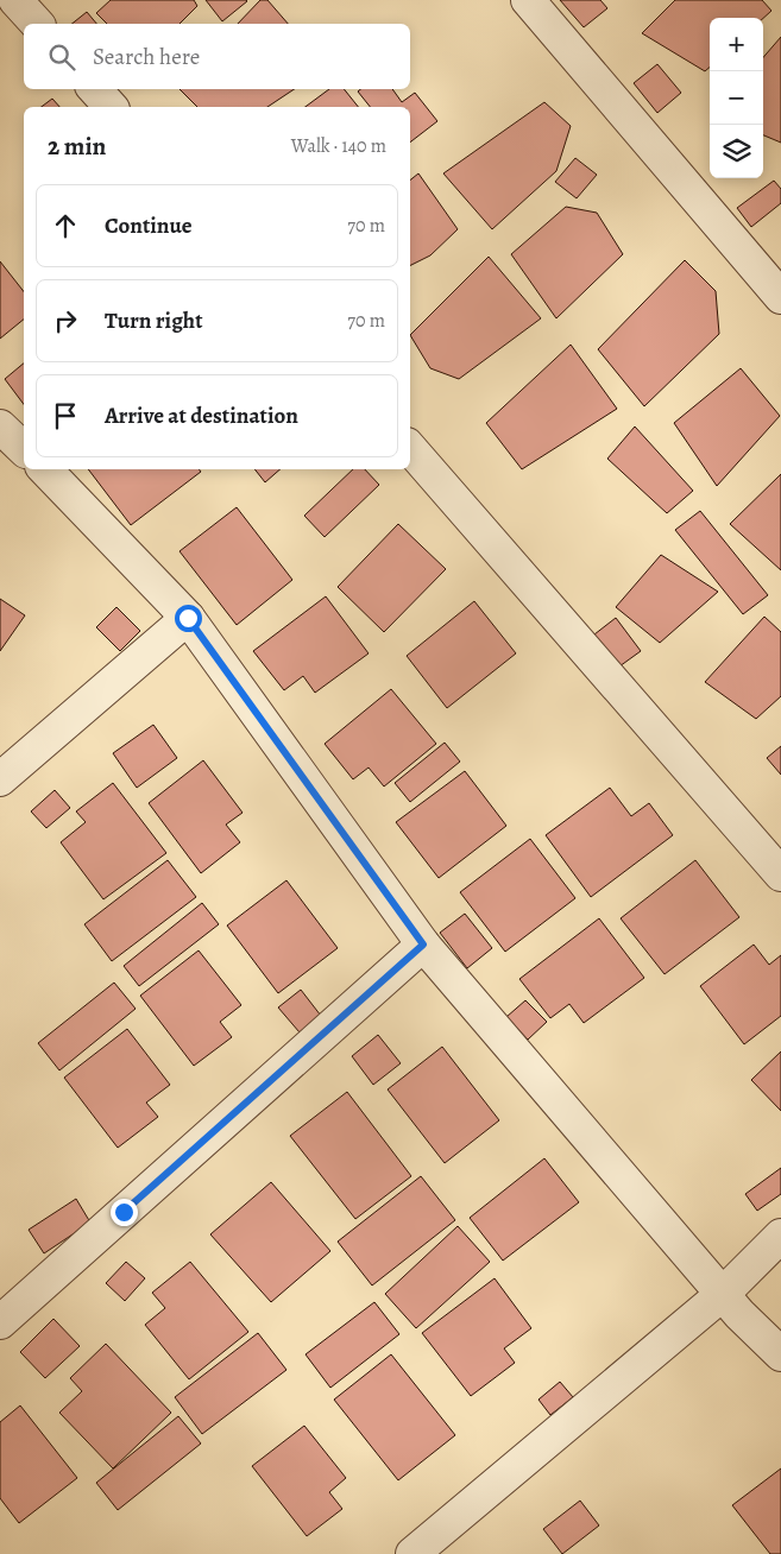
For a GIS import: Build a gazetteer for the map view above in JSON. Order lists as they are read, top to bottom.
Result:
{
  "page": {
    "map_buttons": ["+", "−"],
    "search": "Search here",
    "heading": ["2 min", "Walk · 140 m"],
    "list": [
      ["Continue", "70 m"],
      ["Turn right", "70 m"],
      "Arrive at destination"
    ]
  }
}
